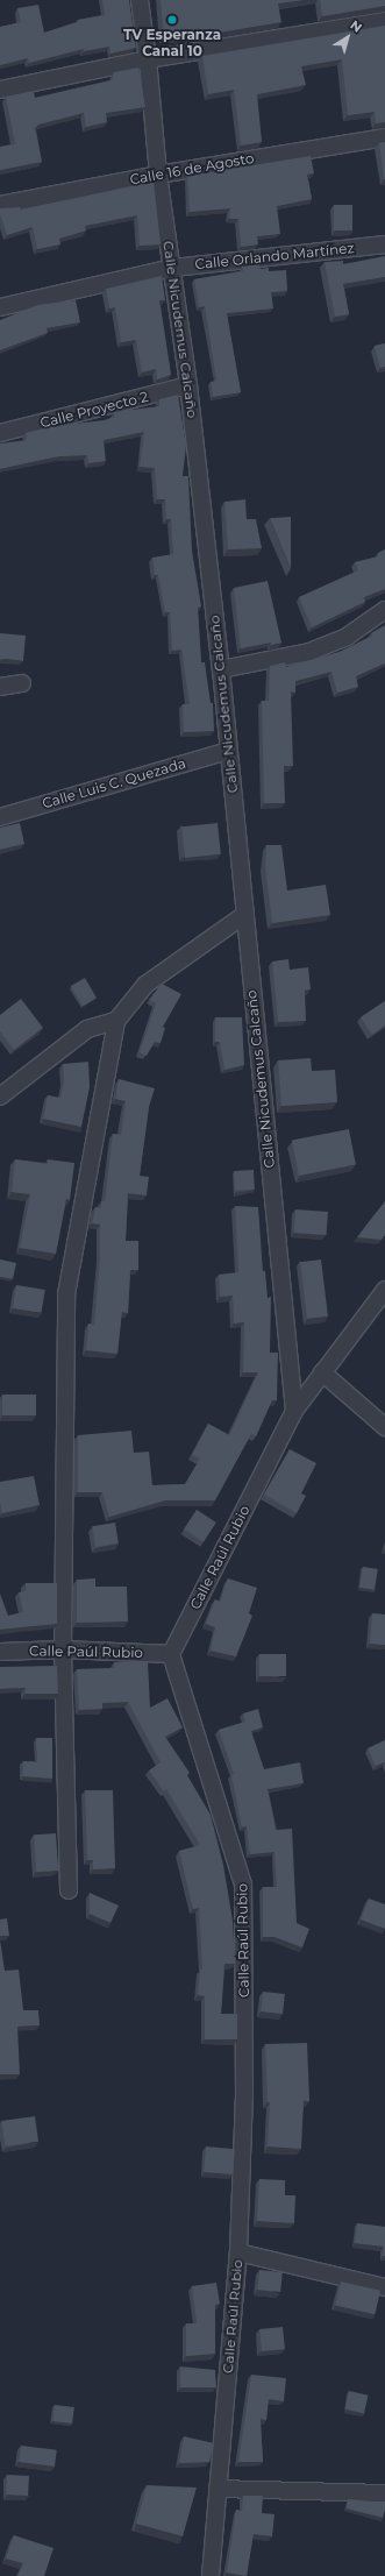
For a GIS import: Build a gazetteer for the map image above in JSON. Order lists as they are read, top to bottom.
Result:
{
  "streets": {
    "street": [
      "Calle 16 de Agosto",
      "Calle Orlando Martínez",
      "Calle Nicudemus Calcaño",
      "Calle Proyecto 2",
      "Calle Luis C. Quezada",
      "Calle Raúl Rubio",
      "Calle Paúl Rubio"
    ]
  },
  "crossings": [
    ["Calle 16 de Agosto", "Calle Nicudemus Calcaño"],
    ["Calle Orlando Martínez", "Calle Nicudemus Calcaño"],
    ["Calle Nicudemus Calcaño", "Calle Proyecto 2"],
    ["Calle Nicudemus Calcaño", "Calle Luis C. Quezada"],
    ["Calle Nicudemus Calcaño", "Calle Raúl Rubio"],
    ["Calle Raúl Rubio", "Calle Paúl Rubio"]
  ],
  "places": ["TV Esperanza Canal 10"],
  "north": "top right"
}
